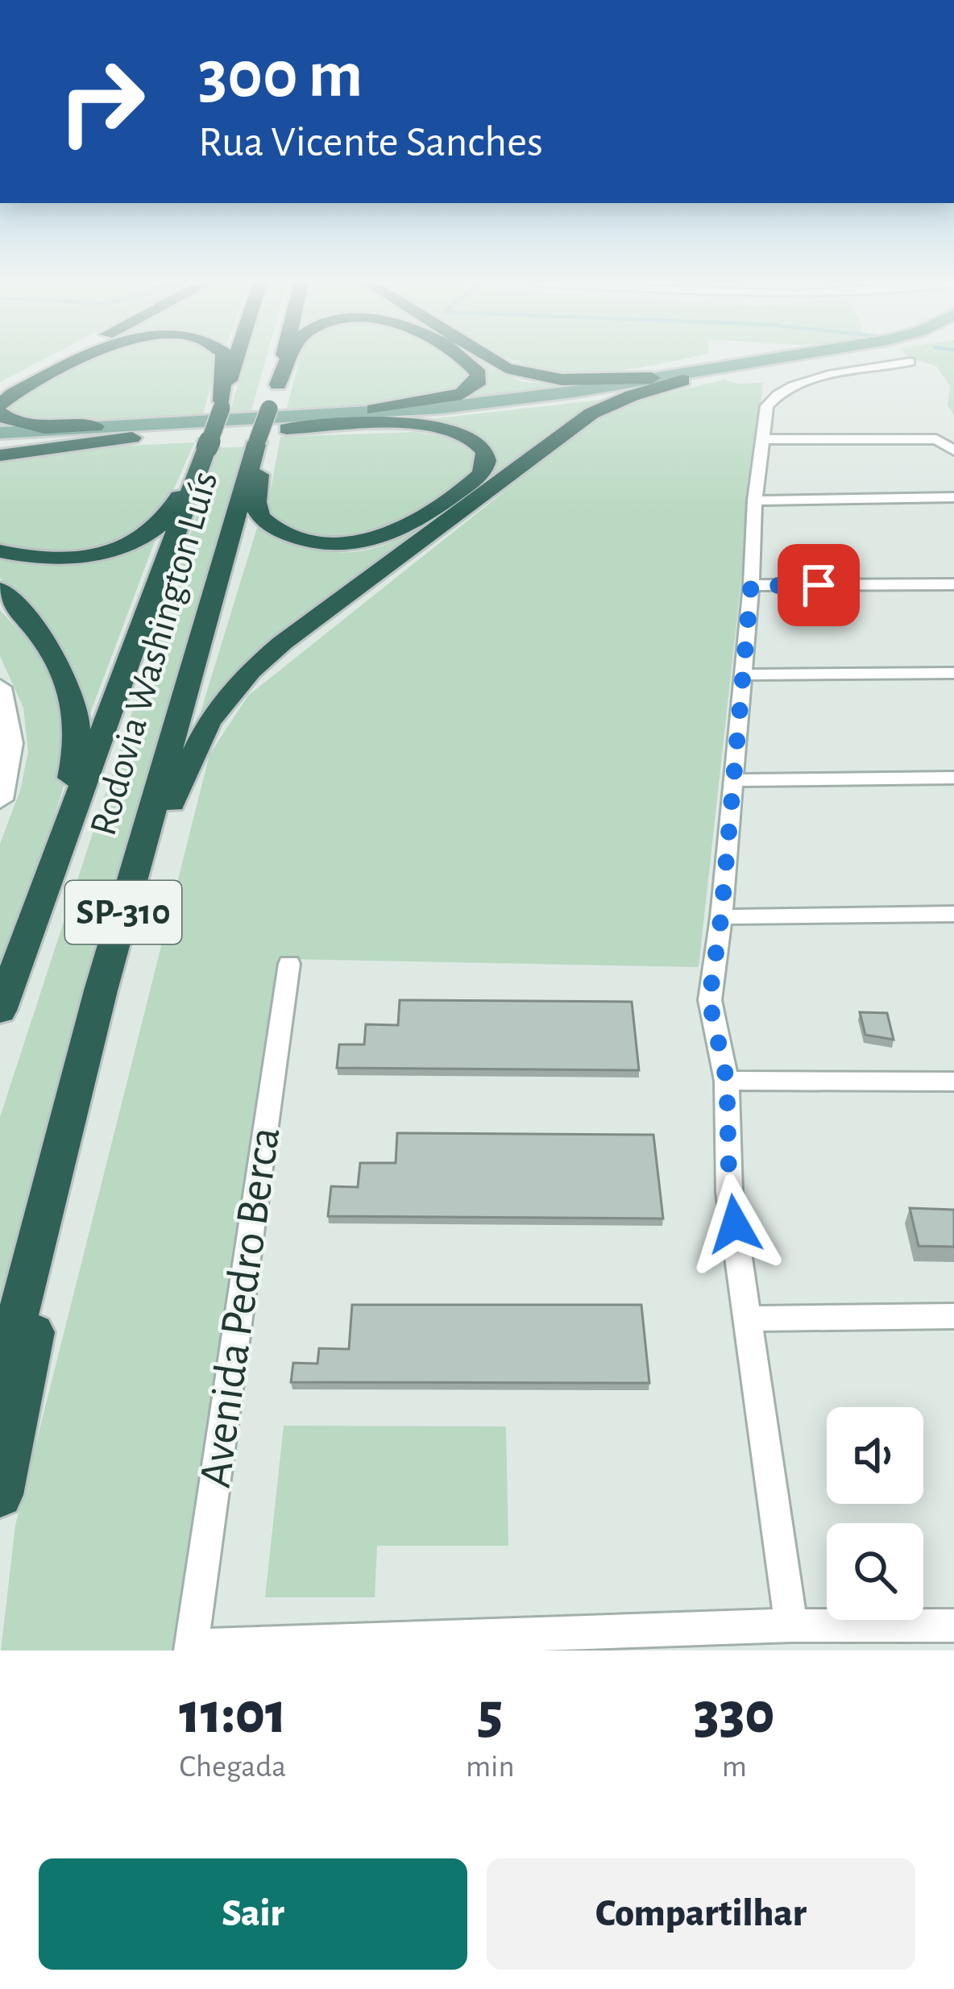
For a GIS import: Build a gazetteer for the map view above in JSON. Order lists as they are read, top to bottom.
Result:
{
  "streets": {
    "highway": ["Rodovia Washington Luís", "SP-310"],
    "street": ["Avenida Pedro Berca"]
  },
  "page": {
    "turn": ["300 m", "Rua Vicente Sanches"],
    "eta": [
      "11:01",
      "Chegada",
      "5",
      "min",
      "330",
      "m"
    ],
    "buttons": ["Sair", "Compartilhar"]
  }
}
